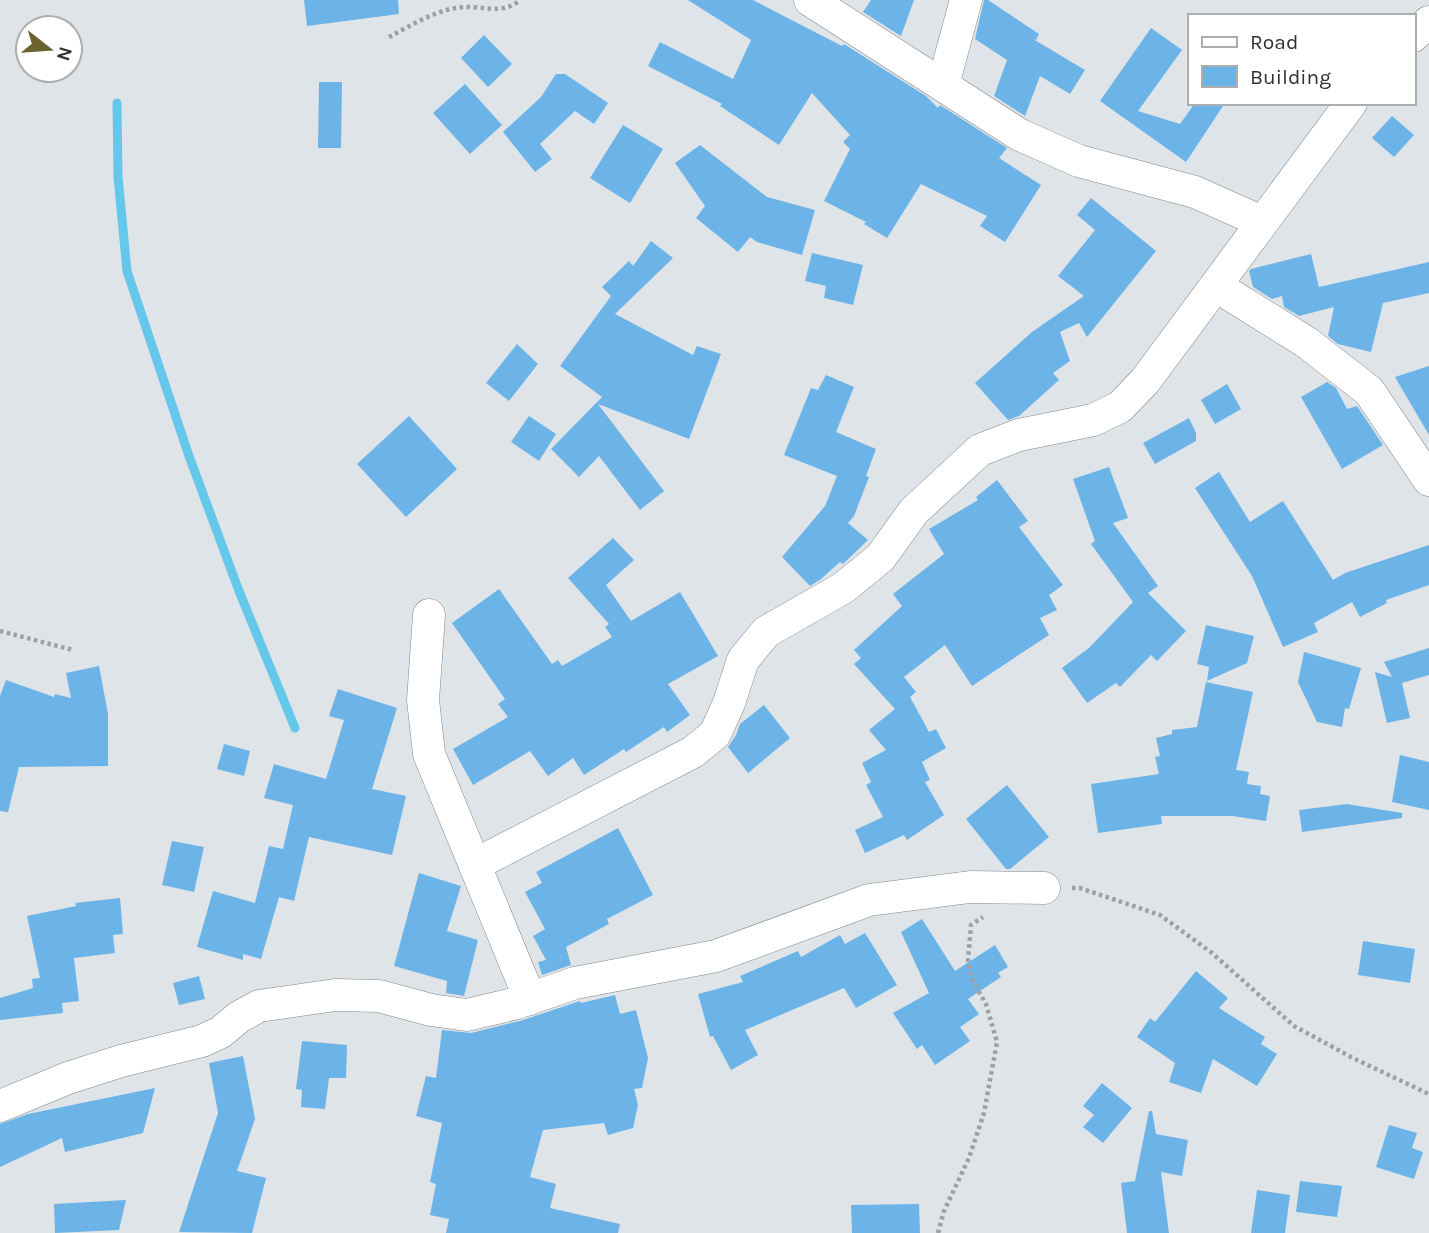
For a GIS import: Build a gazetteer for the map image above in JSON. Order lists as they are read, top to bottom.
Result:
{
  "legend": ["Road", "Building"],
  "north": "right"
}
